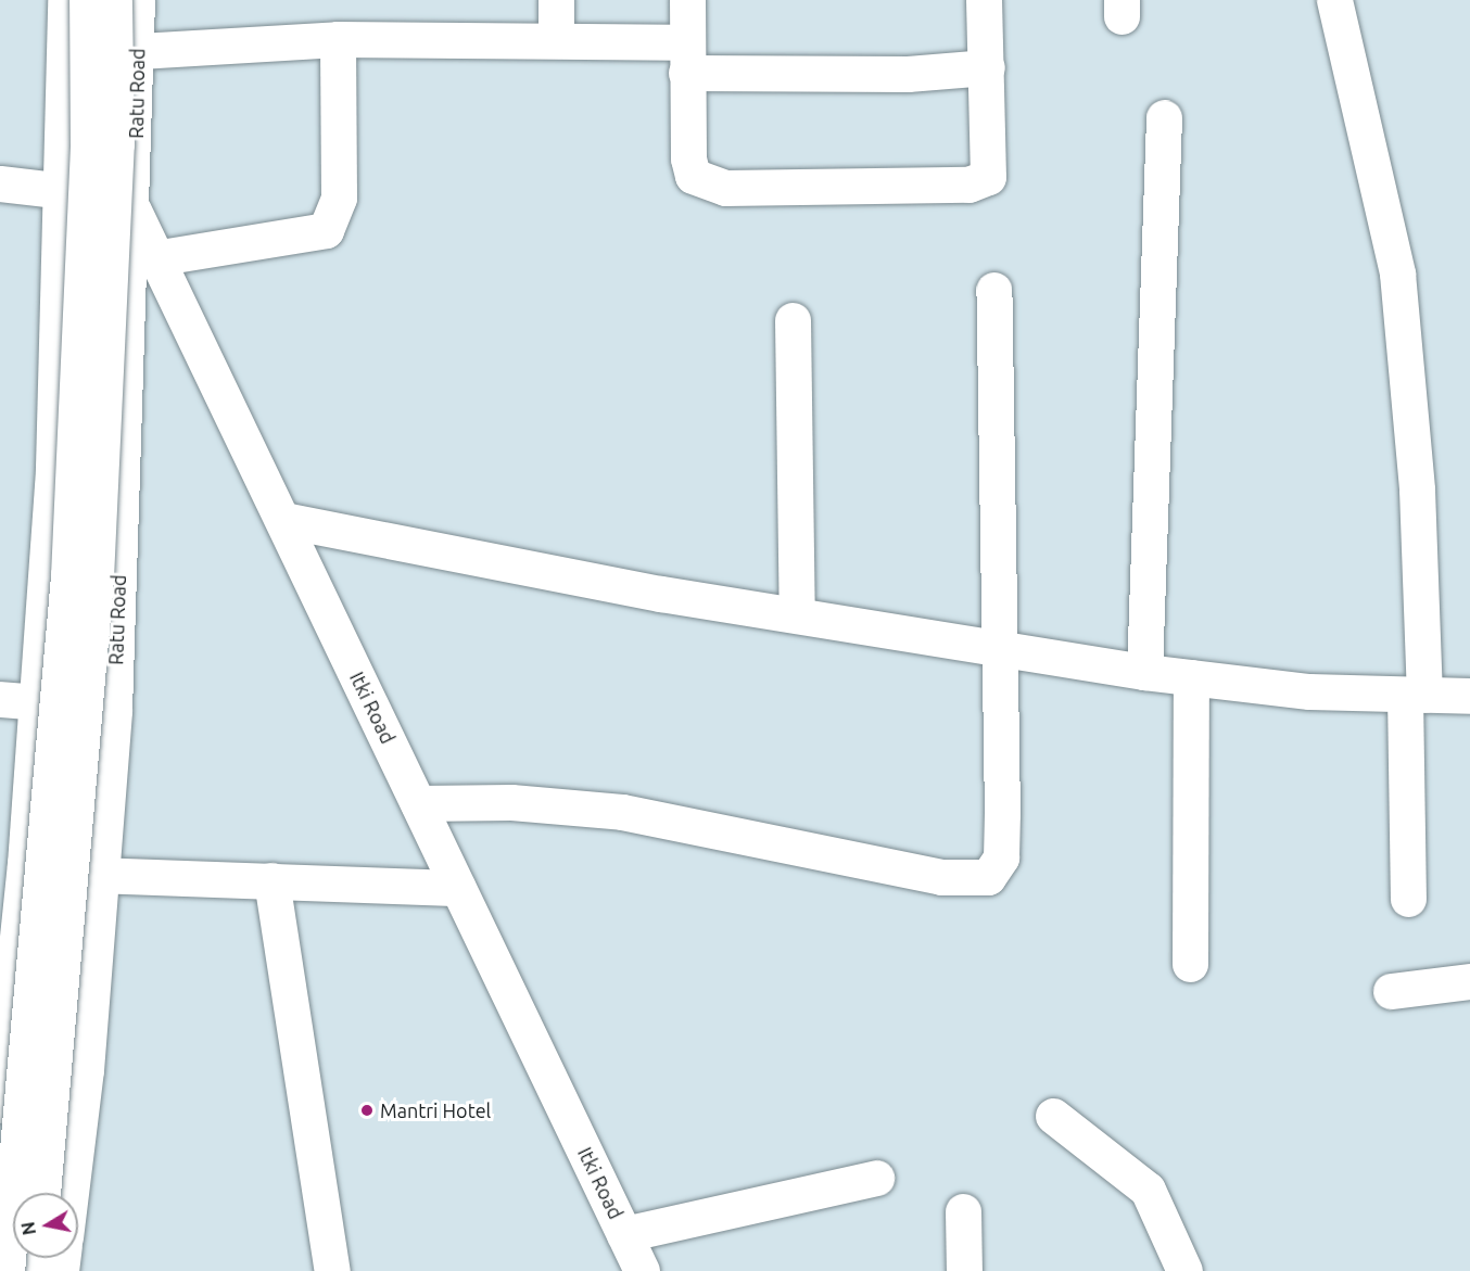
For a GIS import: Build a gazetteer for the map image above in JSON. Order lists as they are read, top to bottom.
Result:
{
  "streets": {
    "street": ["Ratu Road", "Itki Road"]
  },
  "crossings": [
    ["Ratu Road", "Itki Road"]
  ],
  "places": ["Mantri Hotel"],
  "north": "left"
}
